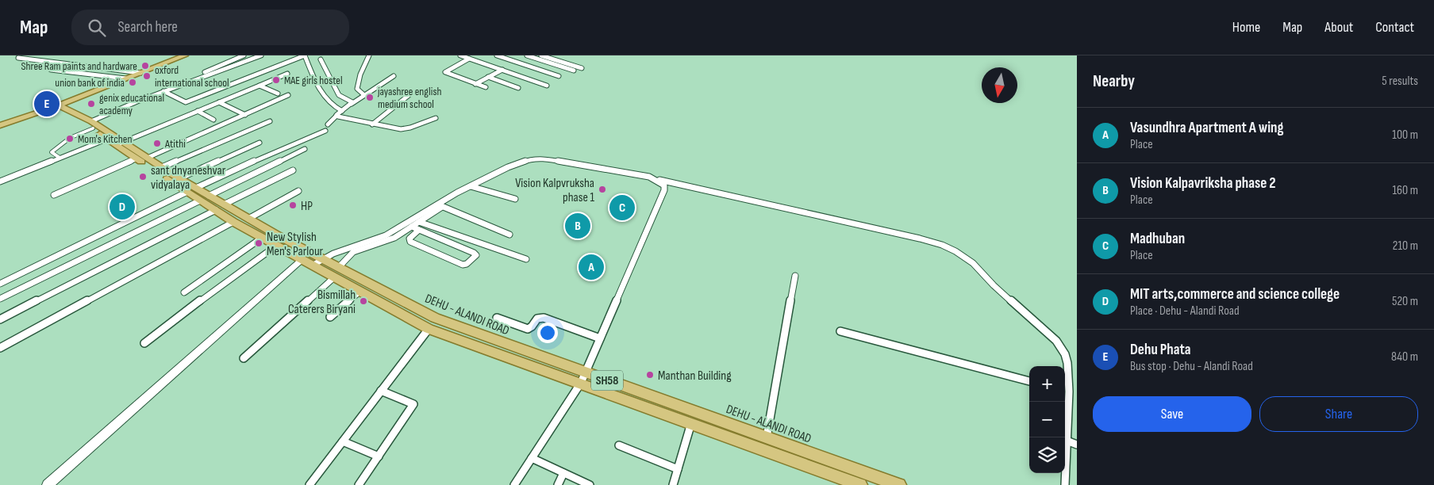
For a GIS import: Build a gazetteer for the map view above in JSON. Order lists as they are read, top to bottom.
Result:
{
  "streets": {
    "main road": ["DEHU - ALANDI ROAD", "SH58"]
  },
  "places": [
    "Shree Ram paints and hardware",
    "oxford international school",
    "MAE girls hostel",
    "union bank of india",
    "jayashree english medium school",
    "genix educational academy",
    "Mom's Kitchen",
    "Atithi",
    "sant dnyaneshvar vidyalaya",
    "Vision Kalpvruksha phase 1",
    "HP",
    "New Stylish Men's Parlour",
    "Bismillah Caterers Biryani",
    "Manthan Building"
  ],
  "north": "bottom",
  "page": {
    "header": "Map",
    "search": "Search here",
    "nav": [
      "Home",
      "Map",
      "About",
      "Contact"
    ],
    "heading": ["Nearby", "5 results"],
    "pins": [
      "E",
      "D",
      "C",
      "B",
      "A"
    ],
    "list": [
      {
        "mark": "A",
        "name": "Vasundhra Apartment A wing",
        "note": "Place",
        "value": "100 m"
      },
      {
        "mark": "B",
        "name": "Vision Kalpavriksha phase 2",
        "note": "Place",
        "value": "160 m"
      },
      {
        "mark": "C",
        "name": "Madhuban",
        "note": "Place",
        "value": "210 m"
      },
      {
        "mark": "D",
        "name": "MIT arts,commerce and science college",
        "note": "Place · Dehu - Alandi Road",
        "value": "520 m"
      },
      {
        "mark": "E",
        "name": "Dehu Phata",
        "note": "Bus stop · Dehu - Alandi Road",
        "value": "840 m"
      }
    ],
    "map_buttons": ["+", "−"],
    "buttons": ["Save", "Share"]
  }
}
